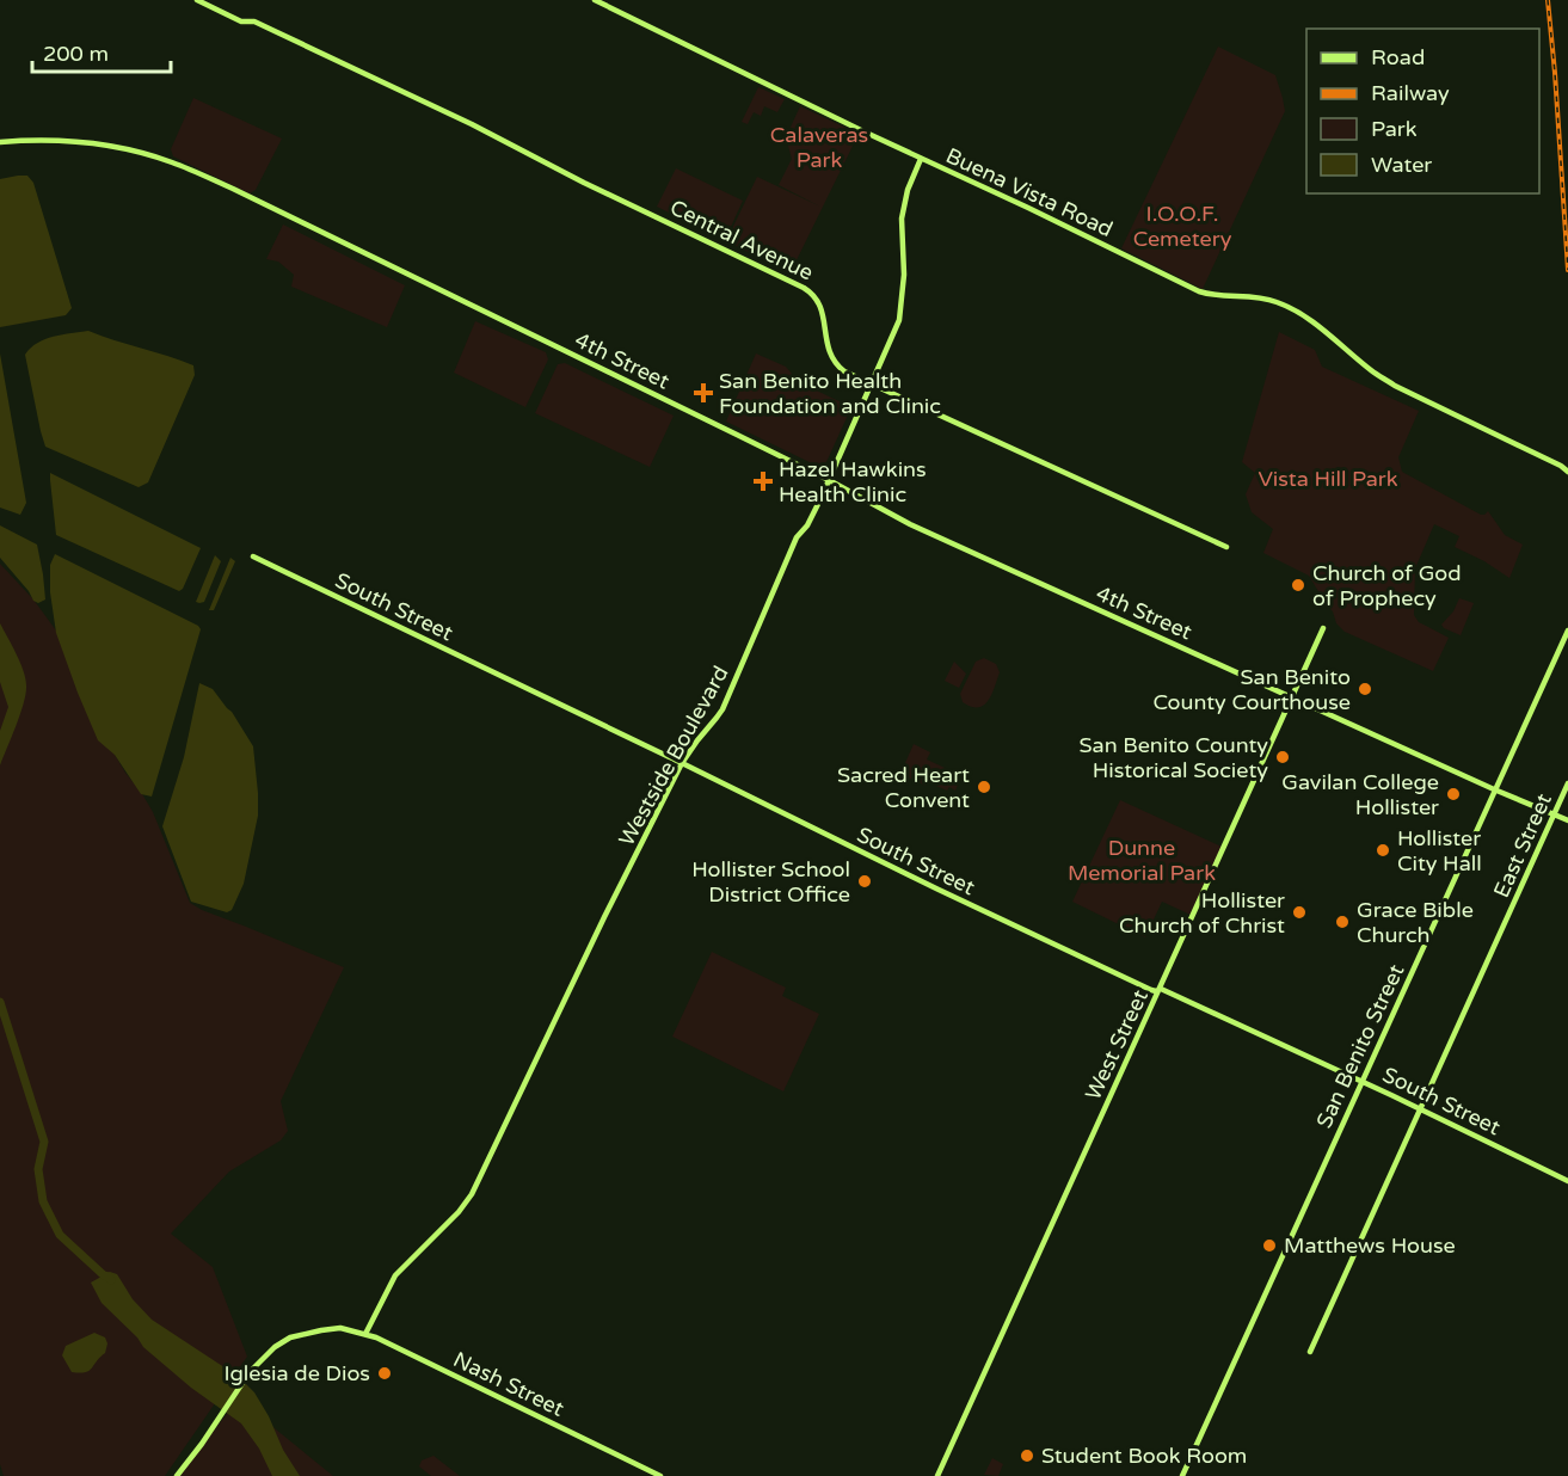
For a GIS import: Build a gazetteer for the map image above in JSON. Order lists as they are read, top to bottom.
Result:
{
  "streets": {
    "street": [
      "Buena Vista Road",
      "Central Avenue",
      "4th Street",
      "South Street",
      "Westside Boulevard",
      "East Street",
      "West Street",
      "San Benito Street",
      "Nash Street"
    ]
  },
  "crossings": [
    ["Buena Vista Road", "Westside Boulevard"],
    ["Central Avenue", "Westside Boulevard"],
    ["4th Street", "Westside Boulevard"],
    ["4th Street", "East Street"],
    ["4th Street", "West Street"],
    ["4th Street", "San Benito Street"],
    ["South Street", "Westside Boulevard"],
    ["South Street", "East Street"],
    ["South Street", "West Street"],
    ["South Street", "San Benito Street"],
    ["Westside Boulevard", "Nash Street"]
  ],
  "parks": [
    "Calaveras Park",
    "I.O.O.F. Cemetery",
    "Vista Hill Park",
    "Dunne Memorial Park"
  ],
  "places": {
    "health": ["San Benito Health Foundation and Clinic", "Hazel Hawkins Health Clinic"],
    "other": [
      "Church of God of Prophecy",
      "San Benito County Courthouse",
      "San Benito County Historical Society",
      "Sacred Heart Convent",
      "Gavilan College Hollister",
      "Hollister City Hall",
      "Hollister School District Office",
      "Hollister Church of Christ",
      "Grace Bible Church",
      "Matthews House",
      "Iglesia de Dios",
      "Student Book Room"
    ]
  },
  "legend": [
    "Road",
    "Railway",
    "Park",
    "Water"
  ],
  "scale_bar": "200 m"
}
